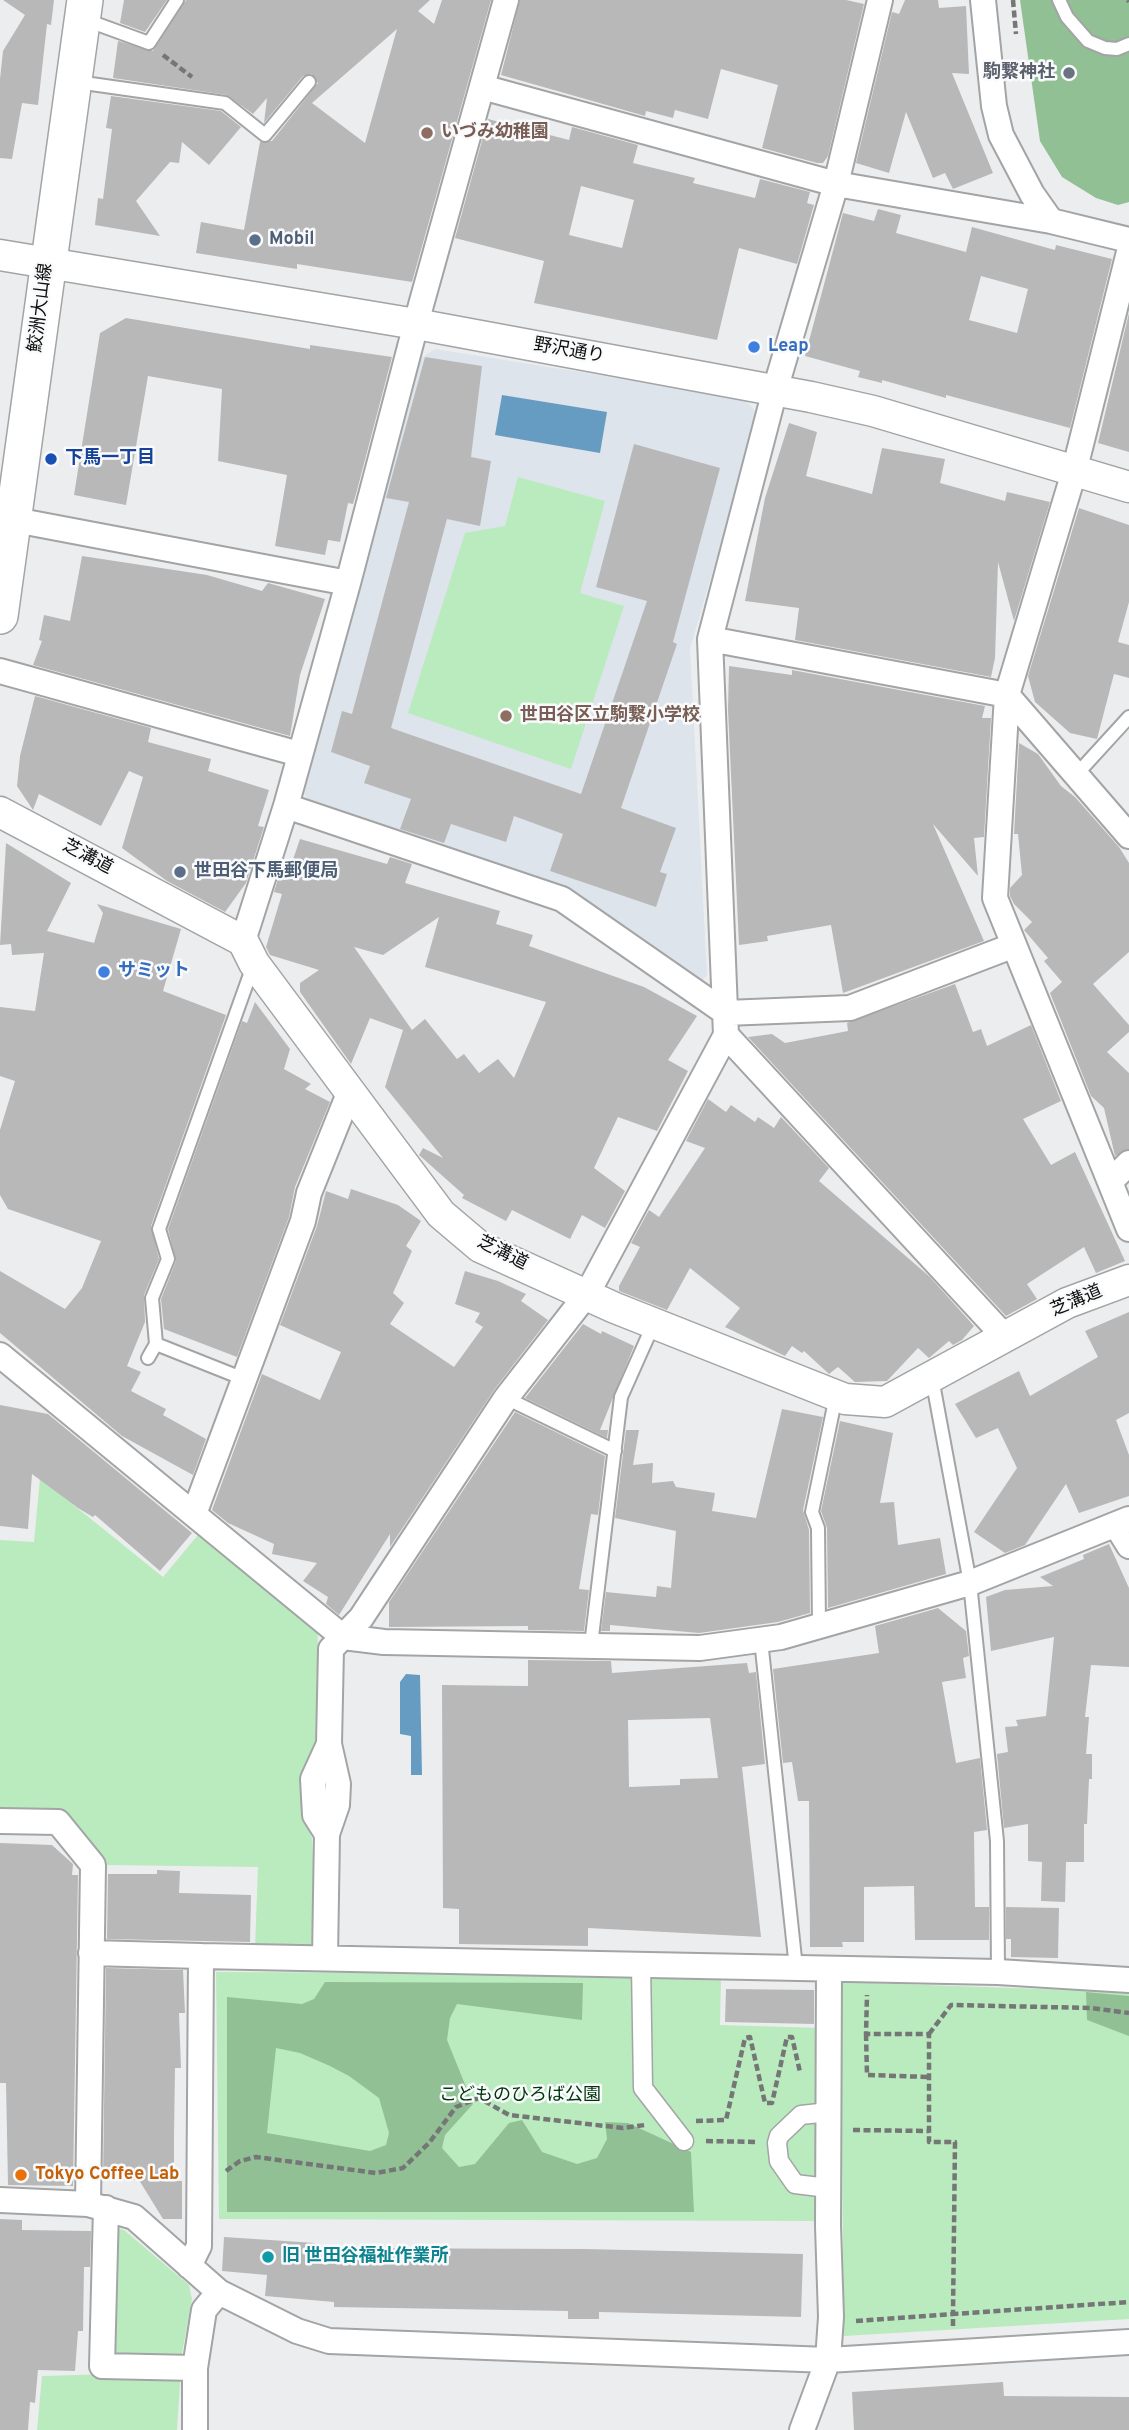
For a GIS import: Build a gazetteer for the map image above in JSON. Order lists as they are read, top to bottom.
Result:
{
  "streets": {
    "main road": ["鮫洲大山線"],
    "street": ["野沢通り", "芝溝道"]
  },
  "crossings": [
    ["鮫洲大山線", "野沢通り"]
  ],
  "parks": ["こどものひろば公園"],
  "places": [
    "駒繋神社",
    "いづみ幼稚園",
    "Mobil",
    "Leap",
    "下馬一丁目",
    "世田谷区立駒繋小学校",
    "世田谷下馬郵便局",
    "サミット",
    "Tokyo Coffee Lab",
    "旧 世田谷福祉作業所"
  ]
}
